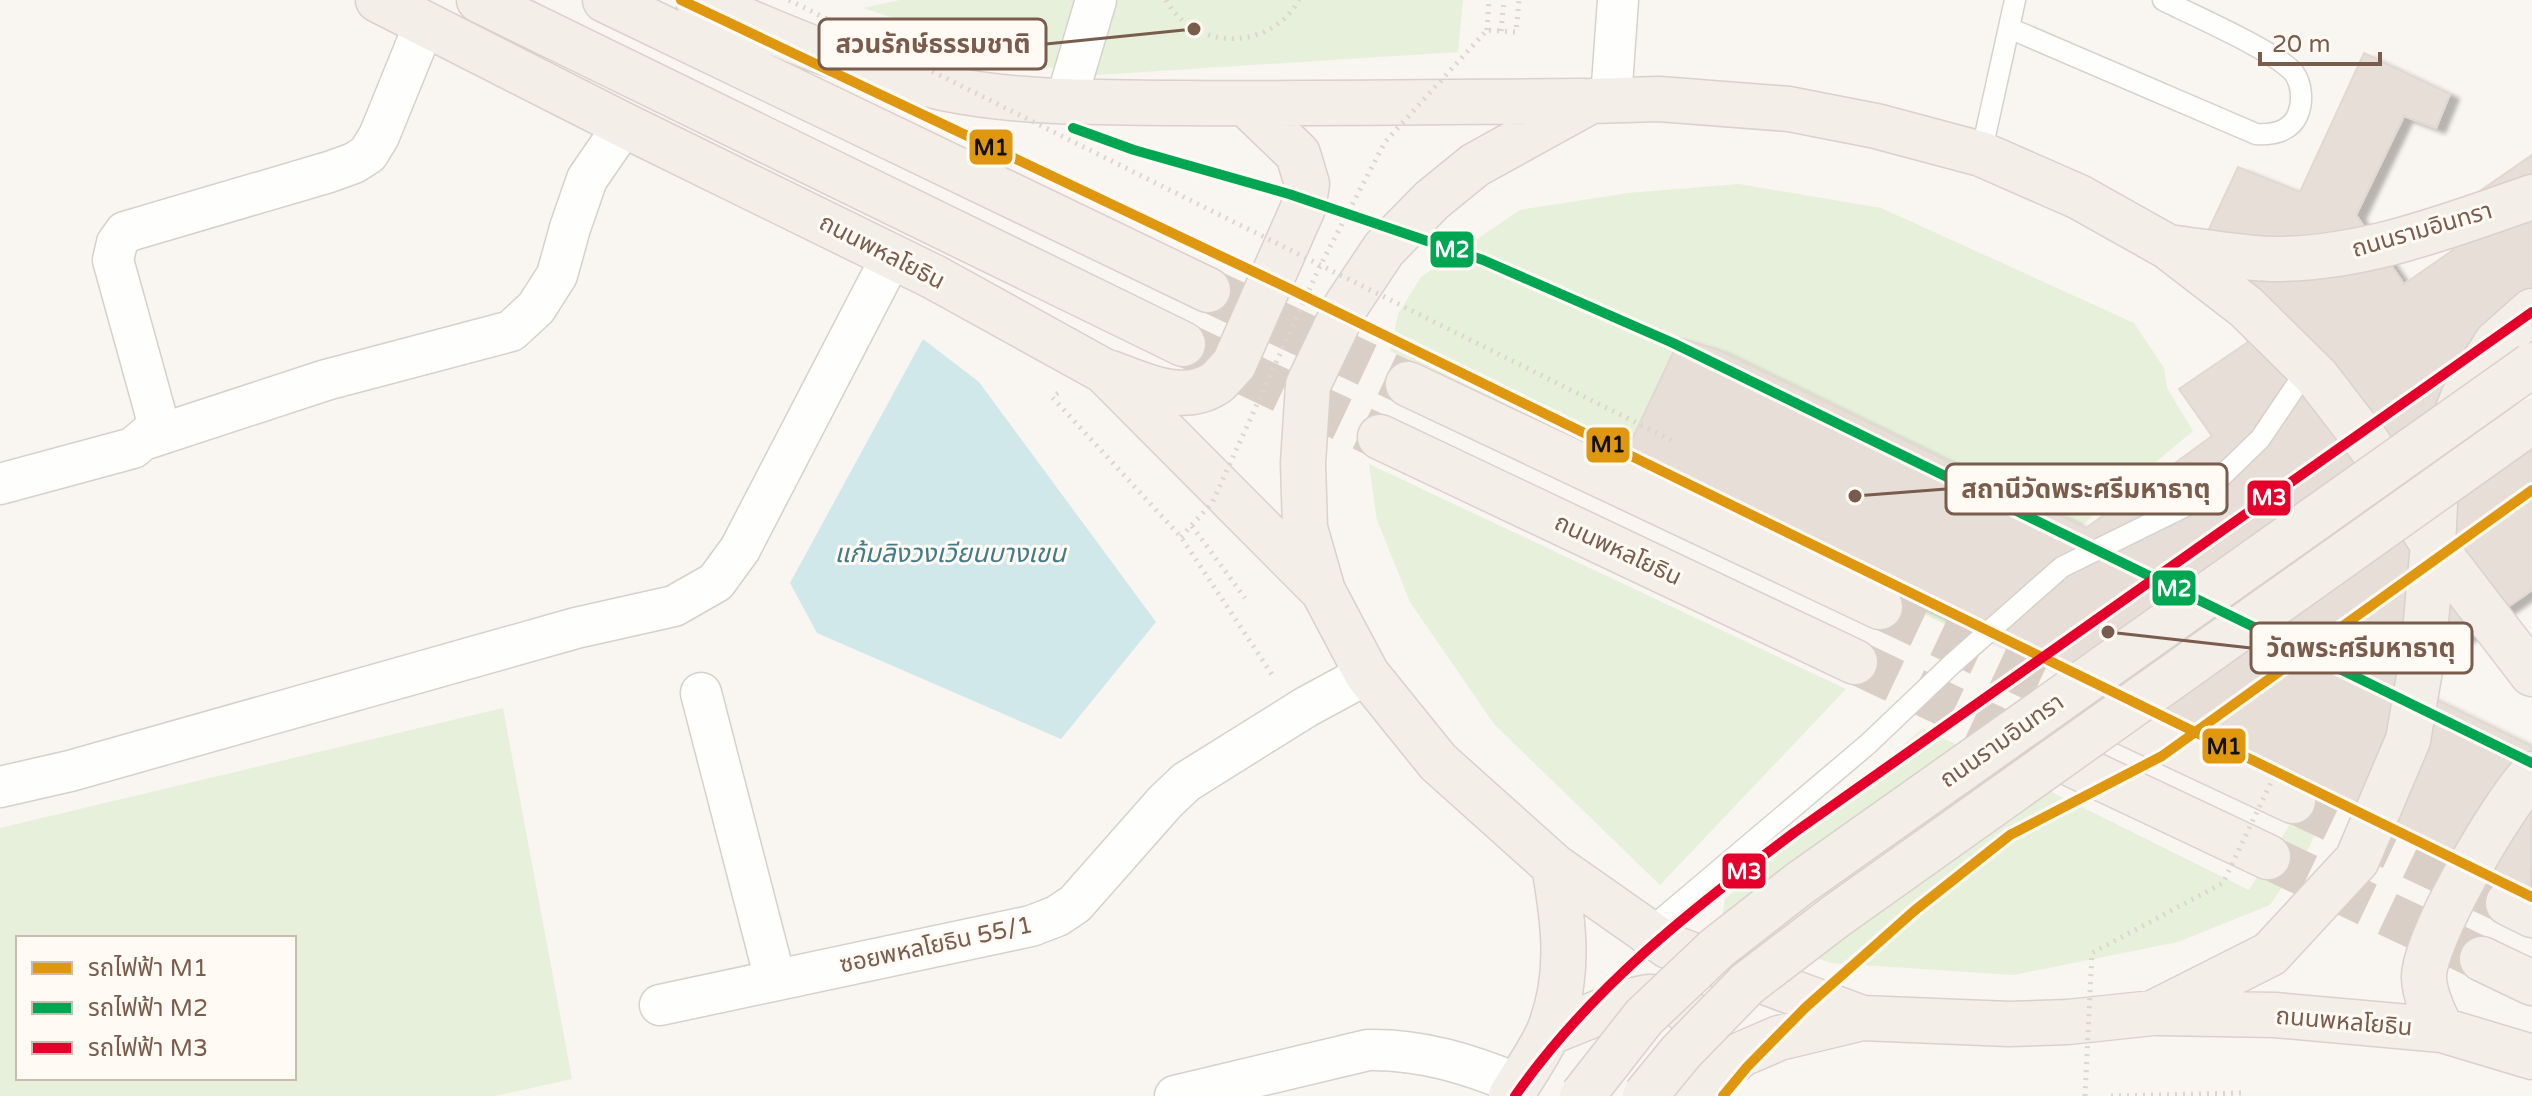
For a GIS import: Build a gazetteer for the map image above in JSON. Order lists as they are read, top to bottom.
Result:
{
  "streets": {
    "main road": ["ถนนรามอินทรา", "ถนนพหลโยธิน"],
    "street": ["ซอยพหลโยธิน 55/1"]
  },
  "water": ["แก้มลิงวงเวียนบางเขน"],
  "places": ["สวนรักษ์ธรรมชาติ", "สถานีวัดพระศรีมหาธาตุ", "วัดพระศรีมหาธาตุ"],
  "lines": ["metro line M1", "metro line M2", "metro line M3"],
  "legend": ["รถไฟฟ้า M1", "รถไฟฟ้า M2", "รถไฟฟ้า M3"],
  "scale_bar": "20 m"
}
